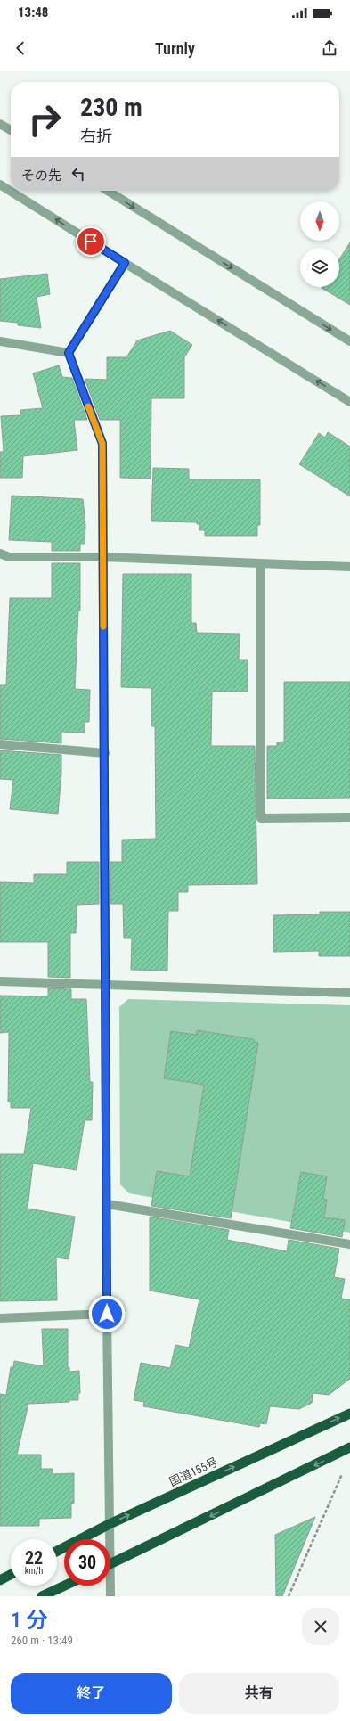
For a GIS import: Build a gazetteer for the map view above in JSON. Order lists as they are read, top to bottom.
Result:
{
  "streets": {
    "highway": ["国道155号"]
  },
  "north": "bottom",
  "page": {
    "status": "13:48",
    "header": "Turnly",
    "turn": ["230 m", "右折"],
    "then": "その先",
    "speed": "22 km/h",
    "limit": "30",
    "heading": ["1 分", "260 m · 13:49"],
    "buttons": ["終了", "共有"]
  }
}
